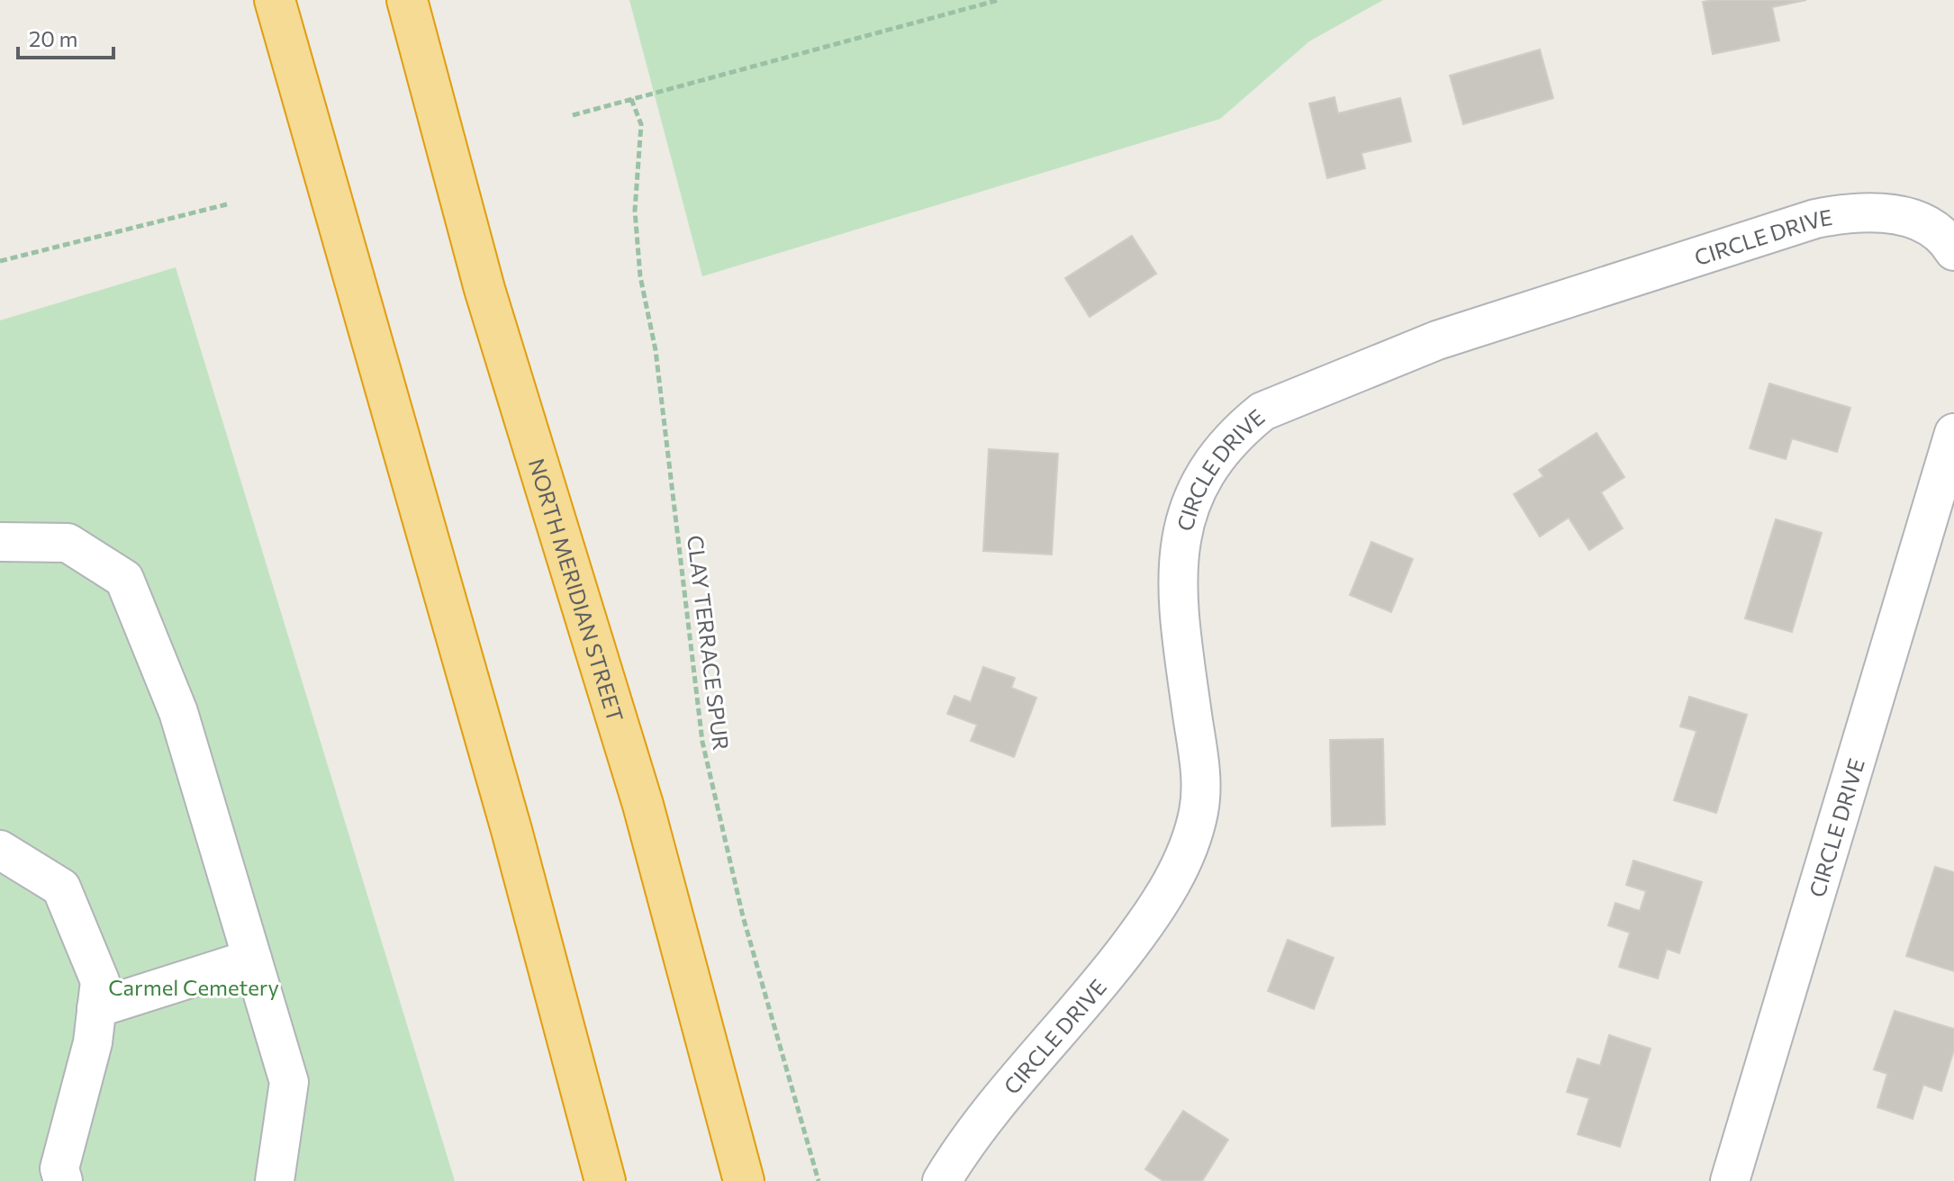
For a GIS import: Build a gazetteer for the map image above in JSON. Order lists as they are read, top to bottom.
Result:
{
  "streets": {
    "highway": ["NORTH MERIDIAN STREET"],
    "street": ["CIRCLE DRIVE"],
    "path": ["CLAY TERRACE SPUR"]
  },
  "parks": ["Carmel Cemetery"],
  "scale_bar": "20 m"
}
